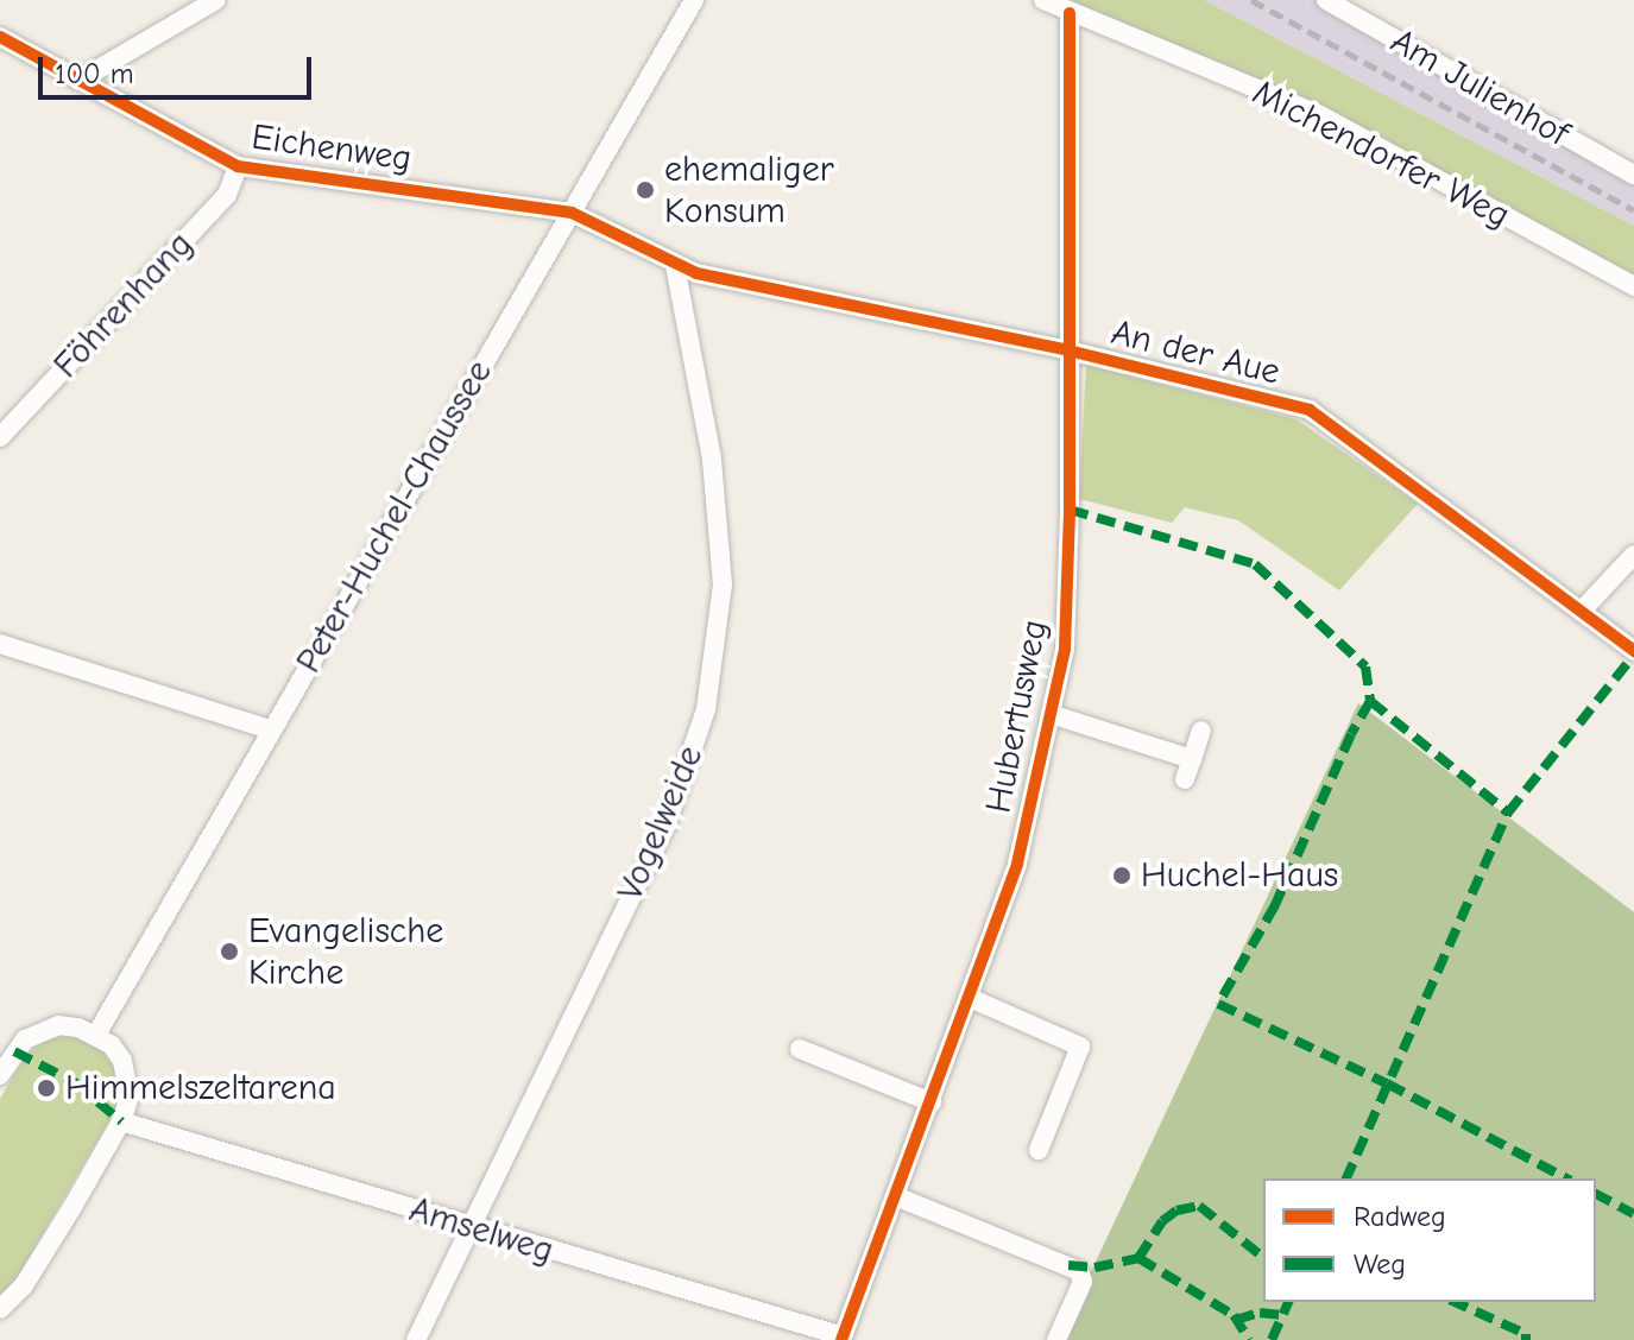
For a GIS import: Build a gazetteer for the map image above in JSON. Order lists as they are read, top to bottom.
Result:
{
  "streets": {
    "street": [
      "Am Julienhof",
      "Eichenweg",
      "Michendorfer Weg",
      "Föhrenhang",
      "An der Aue",
      "Peter-Huchel-Chaussee",
      "Hubertusweg",
      "Vogelweide",
      "Amselweg"
    ]
  },
  "crossings": [
    ["Eichenweg", "Föhrenhang"],
    ["Eichenweg", "An der Aue"],
    ["Eichenweg", "Peter-Huchel-Chaussee"],
    ["Michendorfer Weg", "Hubertusweg"],
    ["An der Aue", "Peter-Huchel-Chaussee"],
    ["An der Aue", "Hubertusweg"],
    ["An der Aue", "Vogelweide"],
    ["Hubertusweg", "Amselweg"],
    ["Vogelweide", "Amselweg"]
  ],
  "places": [
    "ehemaliger Konsum",
    "Huchel-Haus",
    "Evangelische Kirche",
    "Himmelszeltarena"
  ],
  "legend": ["Radweg", "Weg"],
  "scale_bar": "100 m"
}
